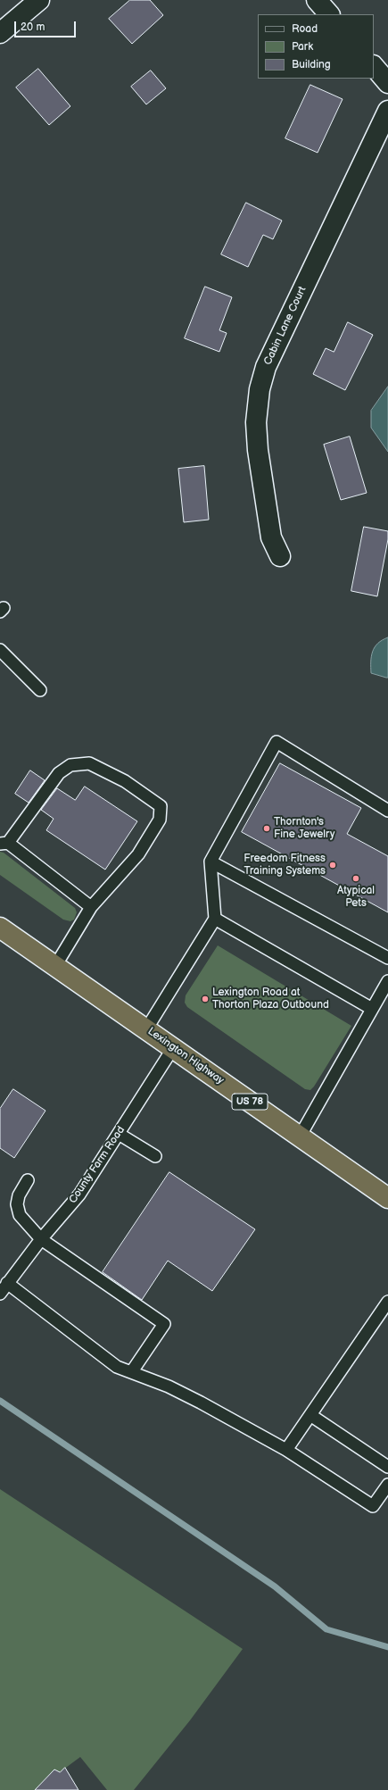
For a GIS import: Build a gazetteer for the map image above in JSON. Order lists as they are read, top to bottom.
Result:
{
  "streets": {
    "highway": ["Lexington Highway", "US 78"],
    "street": ["Cabin Lane Court"],
    "lane": ["County Farm Road"]
  },
  "crossings": [
    ["Lexington Highway", "County Farm Road"]
  ],
  "places": [
    "Thornton's Fine Jewelry",
    "Freedom Fitness Training Systems",
    "Atypical Pets",
    "Lexington Road at Thorton Plaza Outbound"
  ],
  "legend": ["Road", "Park", "Building"],
  "scale_bar": "20 m"
}
